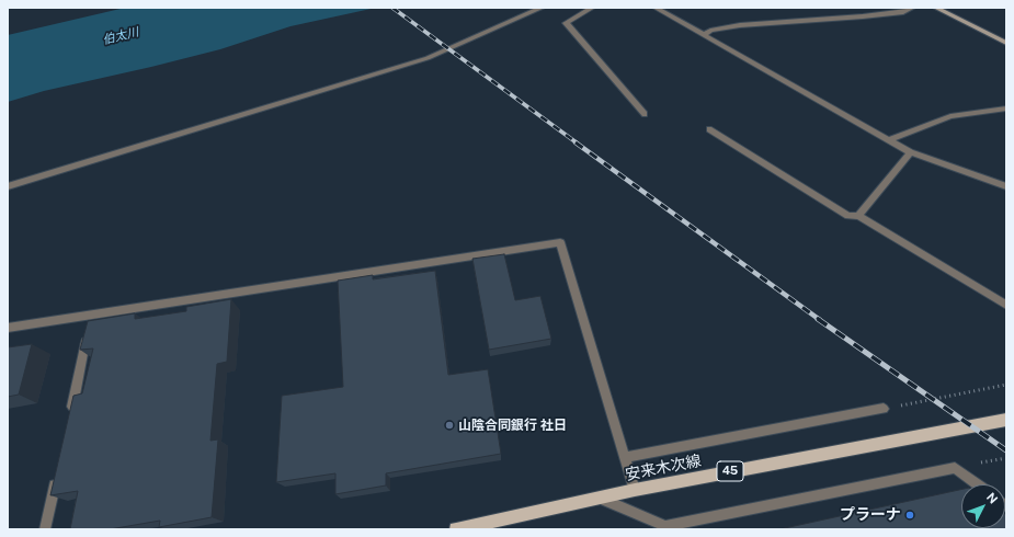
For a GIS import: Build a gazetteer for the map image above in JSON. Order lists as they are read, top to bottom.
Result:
{
  "streets": {
    "main road": ["安来木次線", "45"]
  },
  "water": ["伯太川"],
  "places": ["山陰合同銀行 社日", "プラーナ"],
  "north": "top right"
}
